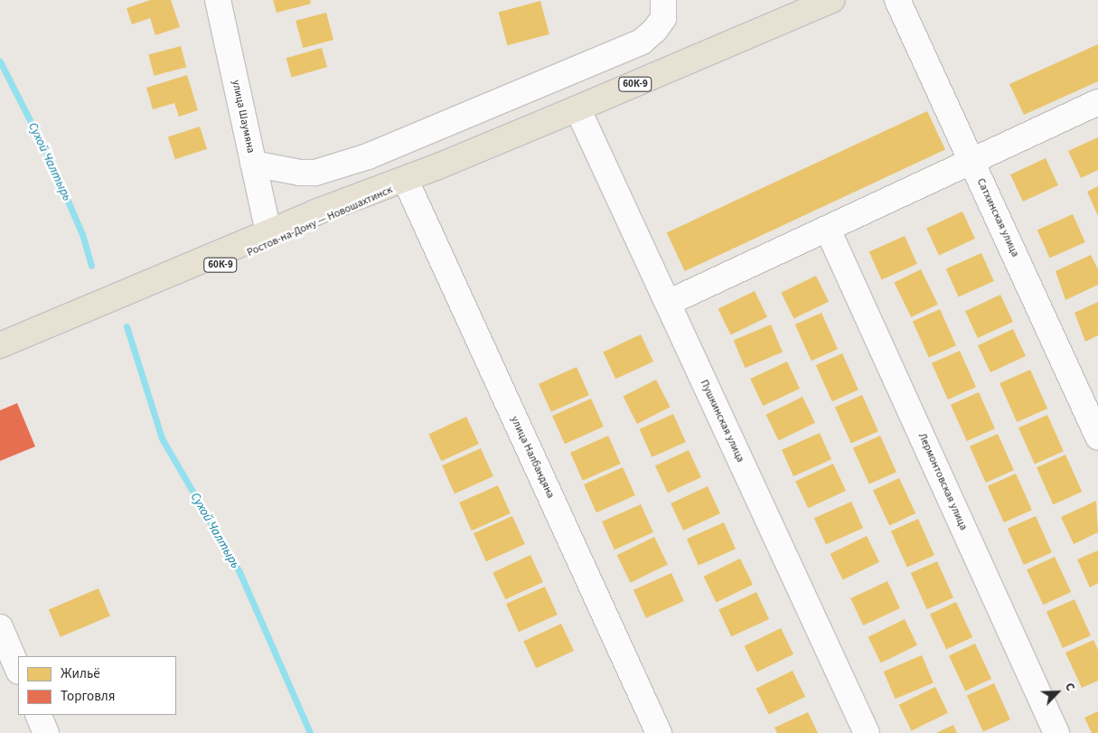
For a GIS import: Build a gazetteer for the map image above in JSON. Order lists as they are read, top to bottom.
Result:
{
  "streets": {
    "main road": ["60К-9", "Ростов-на-Дону — Новошахтинск"],
    "street": [
      "улица Шаумяна",
      "Сатхинская улица",
      "Пушкинская улица",
      "улица Налбандяна",
      "Лермонтовская улица"
    ]
  },
  "crossings": [
    ["улица Шаумяна", "Ростов-на-Дону — Новошахтинск"],
    ["Ростов-на-Дону — Новошахтинск", "Пушкинская улица"],
    ["Ростов-на-Дону — Новошахтинск", "улица Налбандяна"]
  ],
  "water": ["Сухой Чалтырь"],
  "legend": ["Жильё", "Торговля"],
  "north": "top right"
}
